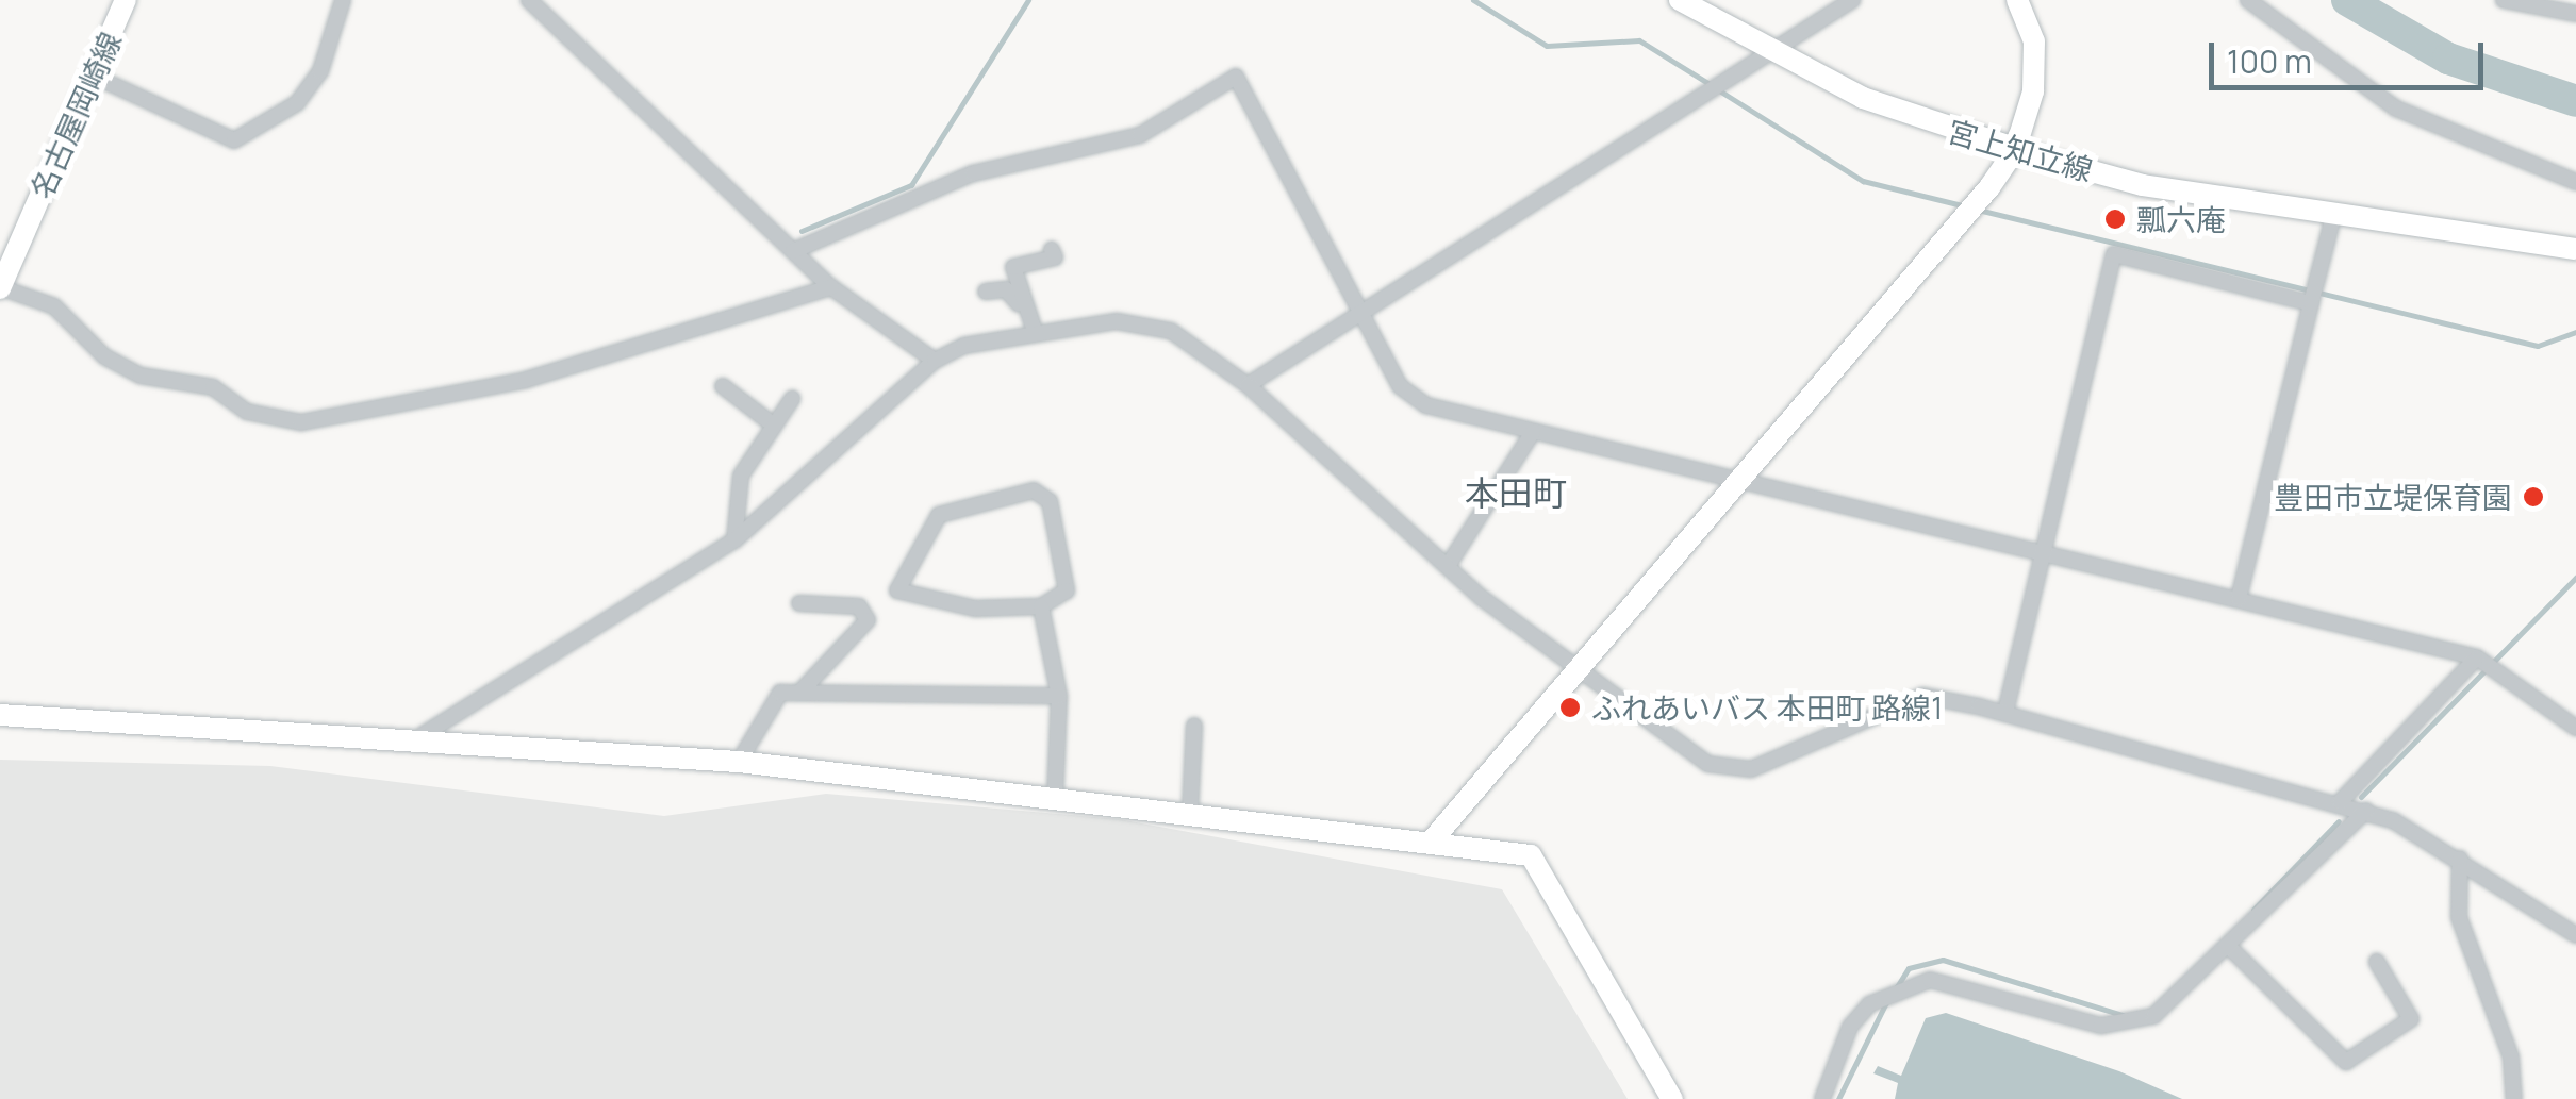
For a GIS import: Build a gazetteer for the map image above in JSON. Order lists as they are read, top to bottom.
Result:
{
  "streets": {
    "street": ["名古屋岡崎線", "宮上知立線"]
  },
  "districts": ["本田町"],
  "places": ["瓢六庵", "豊田市立堤保育園", "ふれあいバス 本田町 路線1"],
  "scale_bar": "100 m"
}
